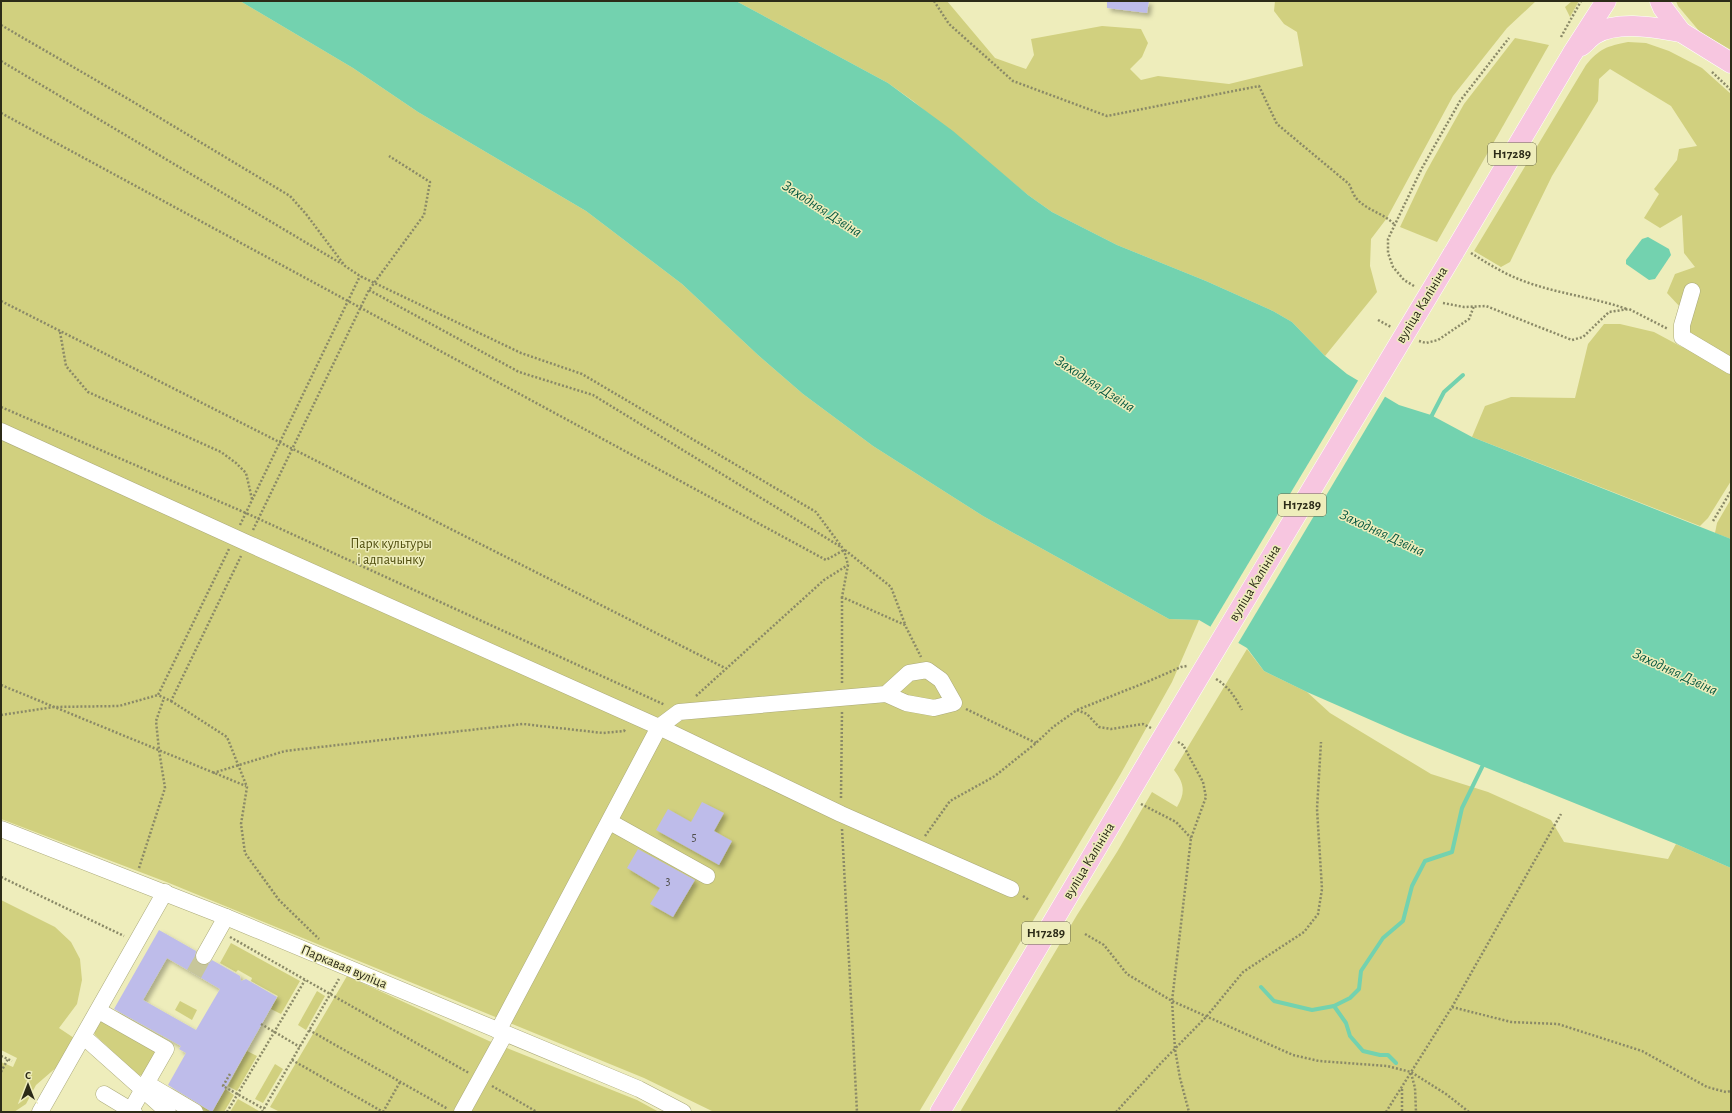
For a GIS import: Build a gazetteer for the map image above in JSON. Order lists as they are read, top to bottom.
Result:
{
  "streets": {
    "main road": ["Н17289", "вуліца Калініна"],
    "street": ["Паркавая вуліца"]
  },
  "water": ["Заходняя Дзвіна"],
  "parks": ["Парк культуры і адпачынку"],
  "house_numbers": ["5", "3"],
  "north": "top"
}
